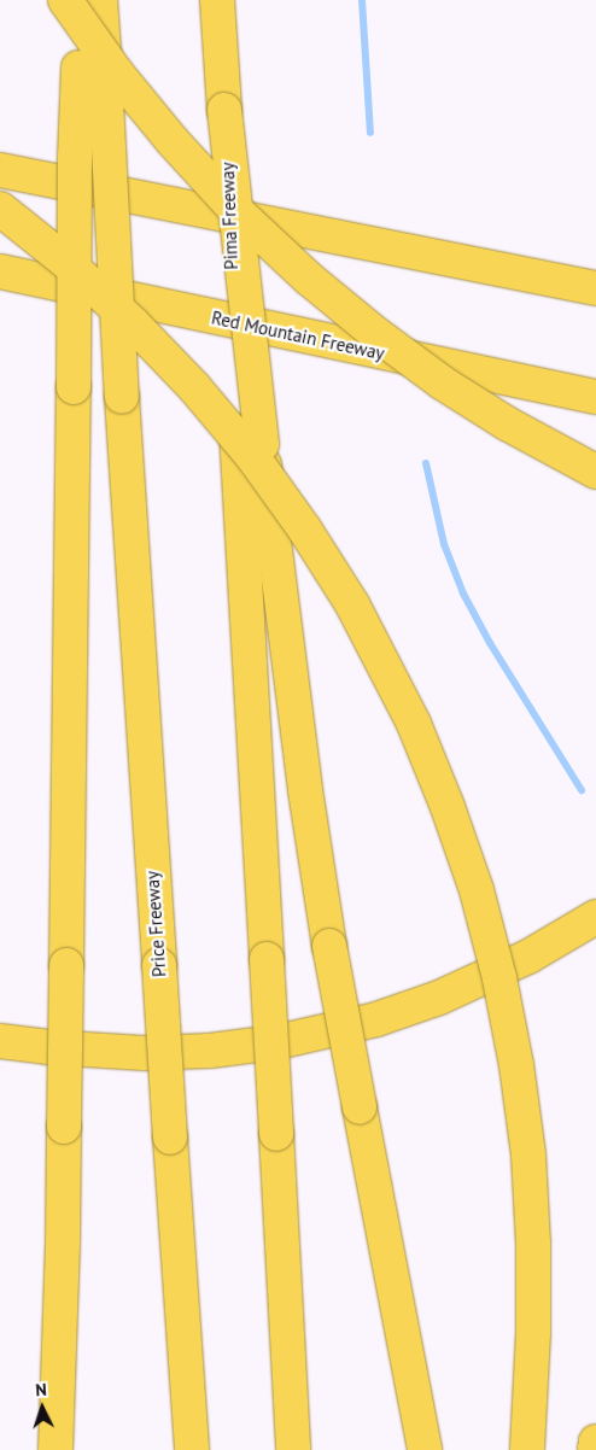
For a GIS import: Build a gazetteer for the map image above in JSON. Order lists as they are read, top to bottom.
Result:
{
  "streets": {
    "highway": ["Pima Freeway", "Red Mountain Freeway", "Price Freeway"]
  },
  "north": "top"
}
